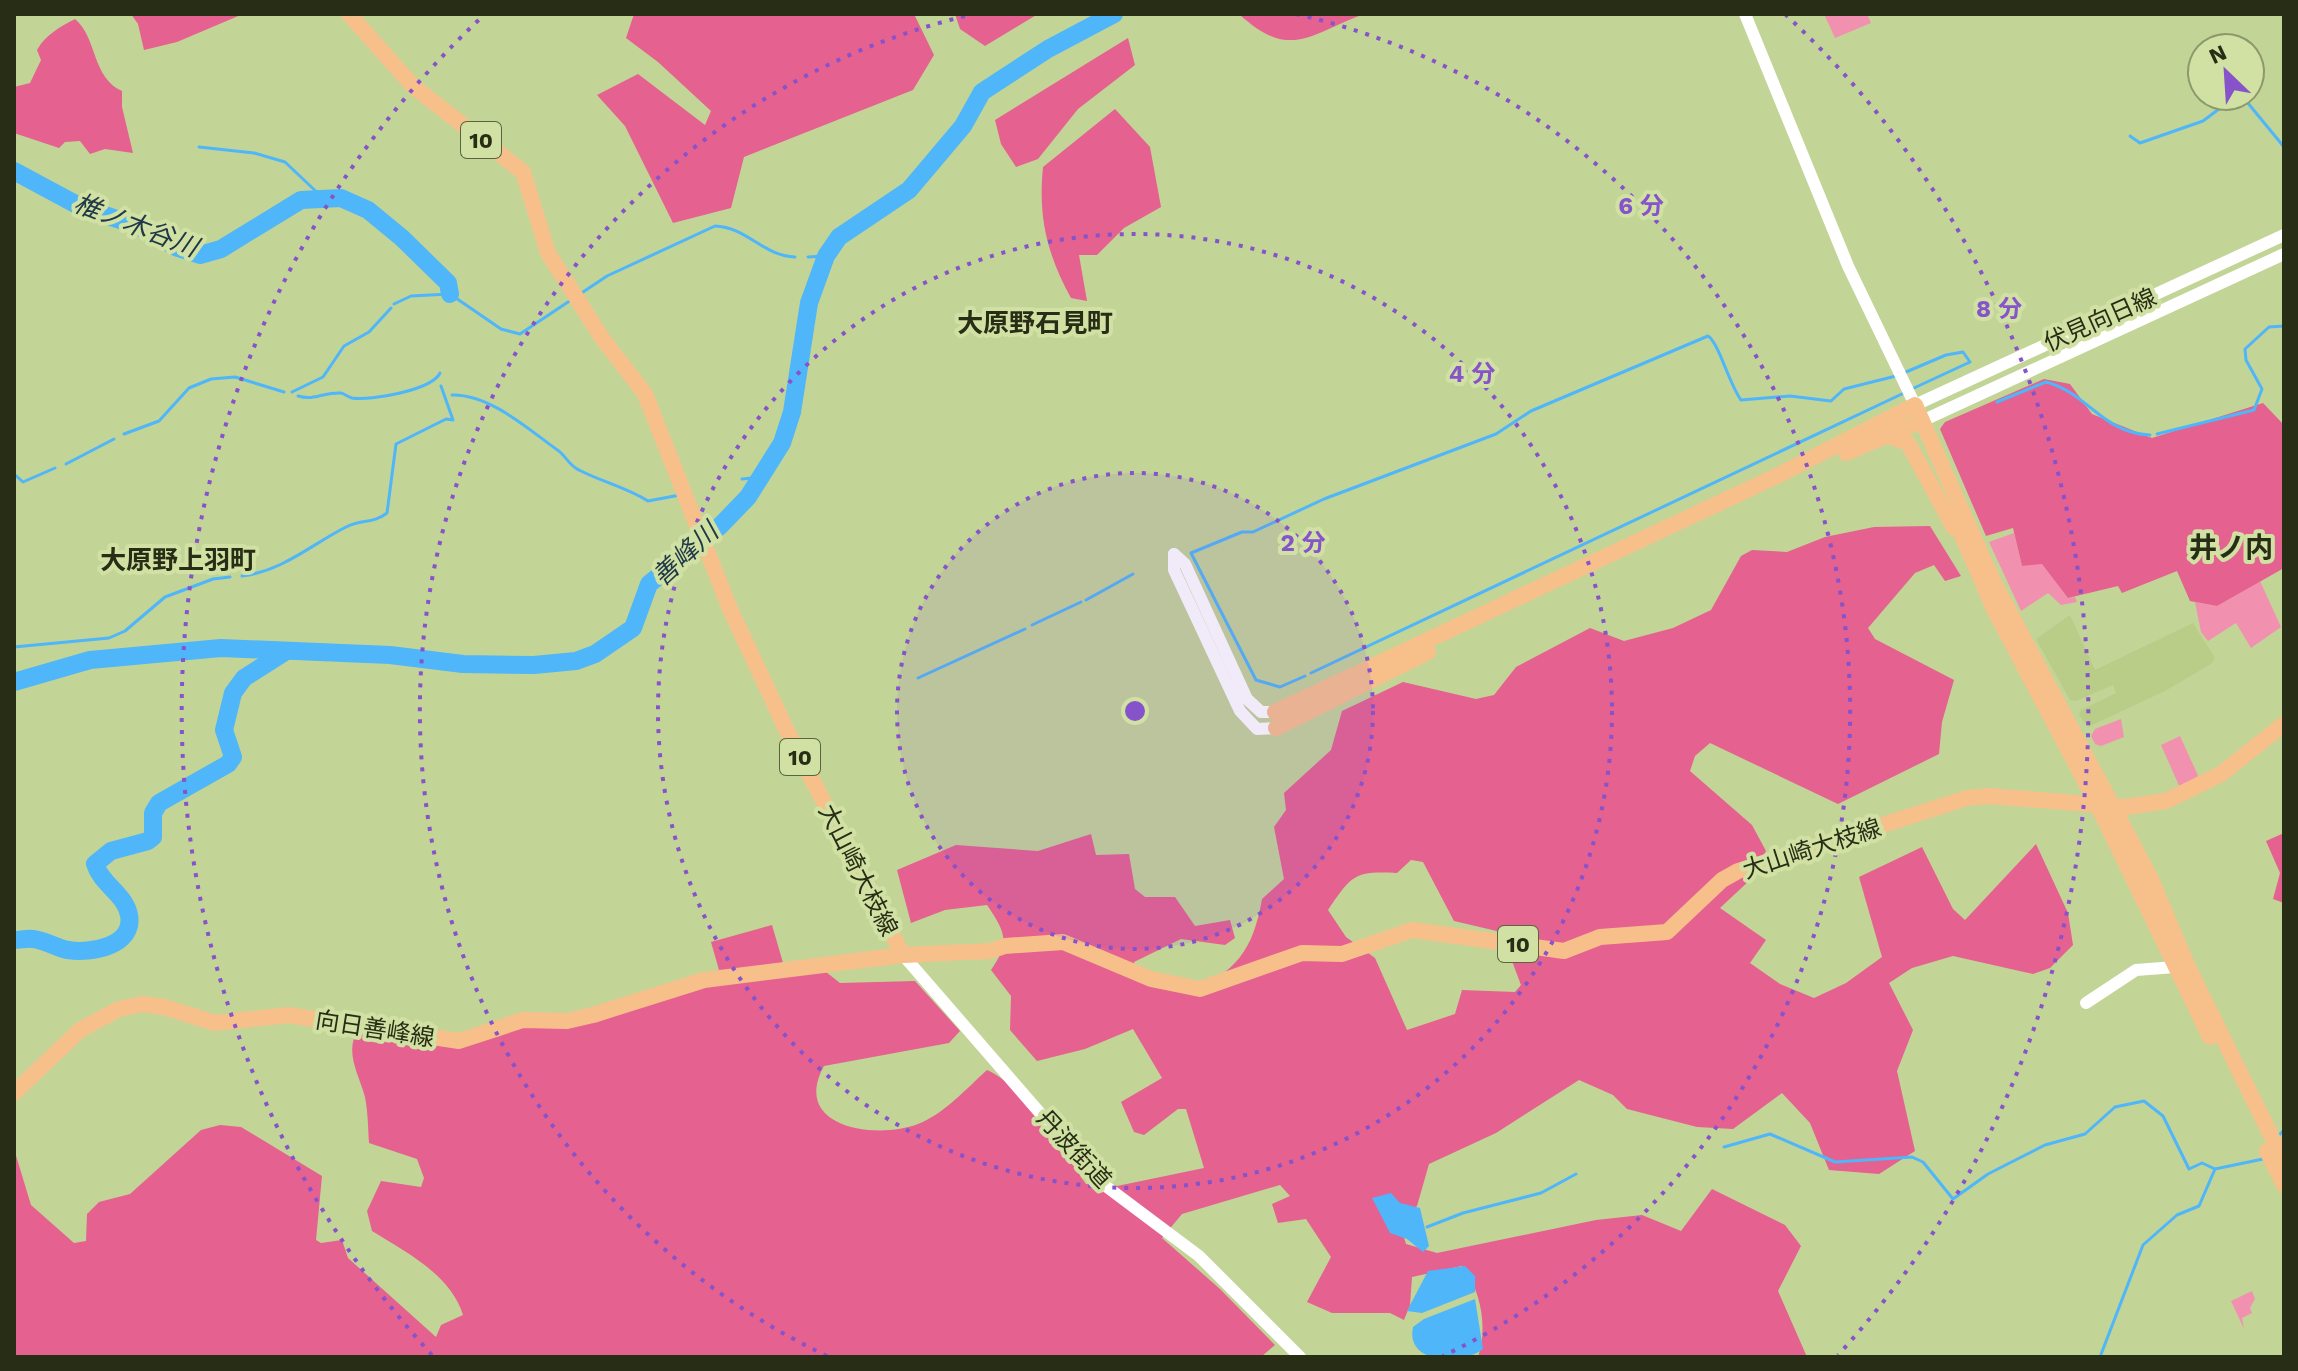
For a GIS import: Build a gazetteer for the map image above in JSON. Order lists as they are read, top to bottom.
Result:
{
  "streets": {
    "main road": ["10", "大山崎大枝線", "向日善峰線"],
    "street": ["伏見向日線", "丹波街道"]
  },
  "crossings": [
    ["大山崎大枝線", "向日善峰線"],
    ["大山崎大枝線", "丹波街道"],
    ["向日善峰線", "丹波街道"]
  ],
  "districts": ["大原野石見町", "井ノ内", "大原野上羽町"],
  "water": ["椎ノ木谷川", "善峰川"],
  "north": "top left",
  "rings": [
    "6 分",
    "8 分",
    "4 分",
    "2 分"
  ]
}
